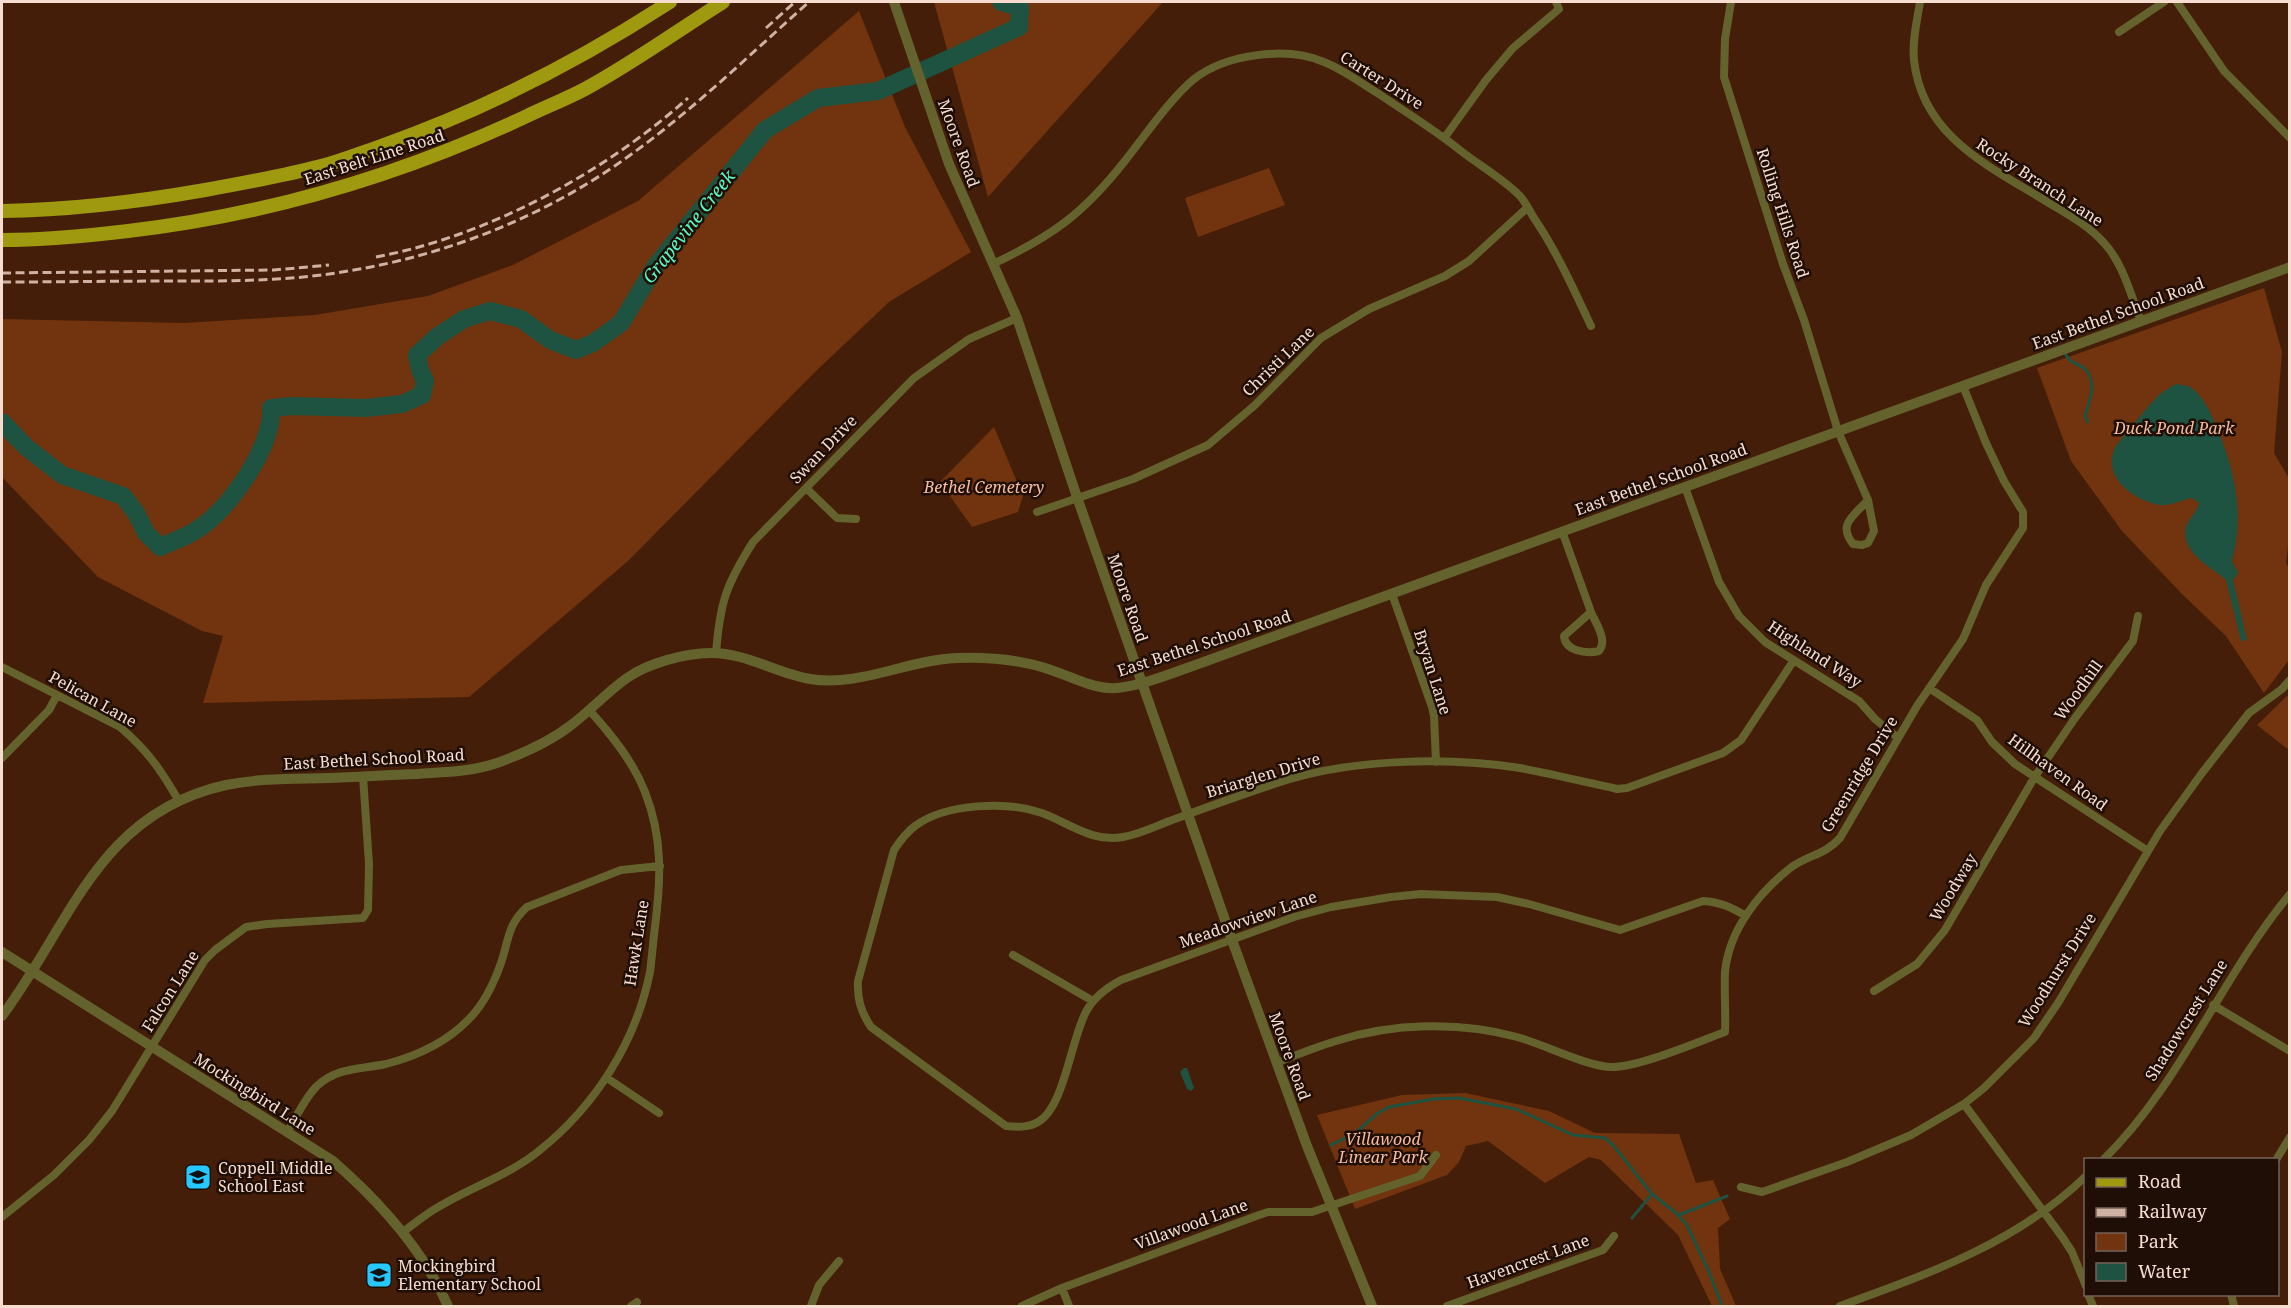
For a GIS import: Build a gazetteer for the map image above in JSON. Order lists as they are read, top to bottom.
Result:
{
  "streets": {
    "main road": ["East Belt Line Road"],
    "street": [
      "Carter Drive",
      "Moore Road",
      "Rocky Branch Lane",
      "Rolling Hills Road",
      "East Bethel School Road",
      "Christi Lane",
      "Swan Drive",
      "Highland Way",
      "Bryan Lane",
      "Woodhill",
      "Pelican Lane",
      "Hillhaven Road",
      "Greenridge Drive",
      "Briarglen Drive",
      "Woodway",
      "Meadowview Lane",
      "Hawk Lane",
      "Woodhurst Drive",
      "Falcon Lane",
      "Shadowcrest Lane",
      "Mockingbird Lane",
      "Villawood Lane",
      "Havencrest Lane"
    ]
  },
  "crossings": [
    ["Carter Drive", "Moore Road"],
    ["Carter Drive", "Christi Lane"],
    ["Moore Road", "East Bethel School Road"],
    ["Moore Road", "Christi Lane"],
    ["Moore Road", "Swan Drive"],
    ["Moore Road", "Greenridge Drive"],
    ["Moore Road", "Briarglen Drive"],
    ["Moore Road", "Meadowview Lane"],
    ["Moore Road", "Villawood Lane"],
    ["Rocky Branch Lane", "East Bethel School Road"],
    ["Rolling Hills Road", "East Bethel School Road"],
    ["East Bethel School Road", "Swan Drive"],
    ["East Bethel School Road", "Highland Way"],
    ["East Bethel School Road", "Bryan Lane"],
    ["East Bethel School Road", "Pelican Lane"],
    ["East Bethel School Road", "Greenridge Drive"],
    ["East Bethel School Road", "Hawk Lane"],
    ["East Bethel School Road", "Falcon Lane"],
    ["East Bethel School Road", "Mockingbird Lane"],
    ["Highland Way", "Greenridge Drive"],
    ["Highland Way", "Briarglen Drive"],
    ["Bryan Lane", "Briarglen Drive"],
    ["Woodhill", "Hillhaven Road"],
    ["Woodhill", "Woodway"],
    ["Hillhaven Road", "Greenridge Drive"],
    ["Hillhaven Road", "Woodway"],
    ["Hillhaven Road", "Woodhurst Drive"],
    ["Greenridge Drive", "Meadowview Lane"],
    ["Briarglen Drive", "Meadowview Lane"],
    ["Hawk Lane", "Mockingbird Lane"],
    ["Falcon Lane", "Mockingbird Lane"]
  ],
  "water": ["Grapevine Creek"],
  "parks": ["Duck Pond Park", "Bethel Cemetery", "Villawood Linear Park"],
  "places": {
    "school or university": ["Coppell Middle School East", "Mockingbird Elementary School"]
  },
  "legend": [
    "Road",
    "Railway",
    "Park",
    "Water"
  ]
}
